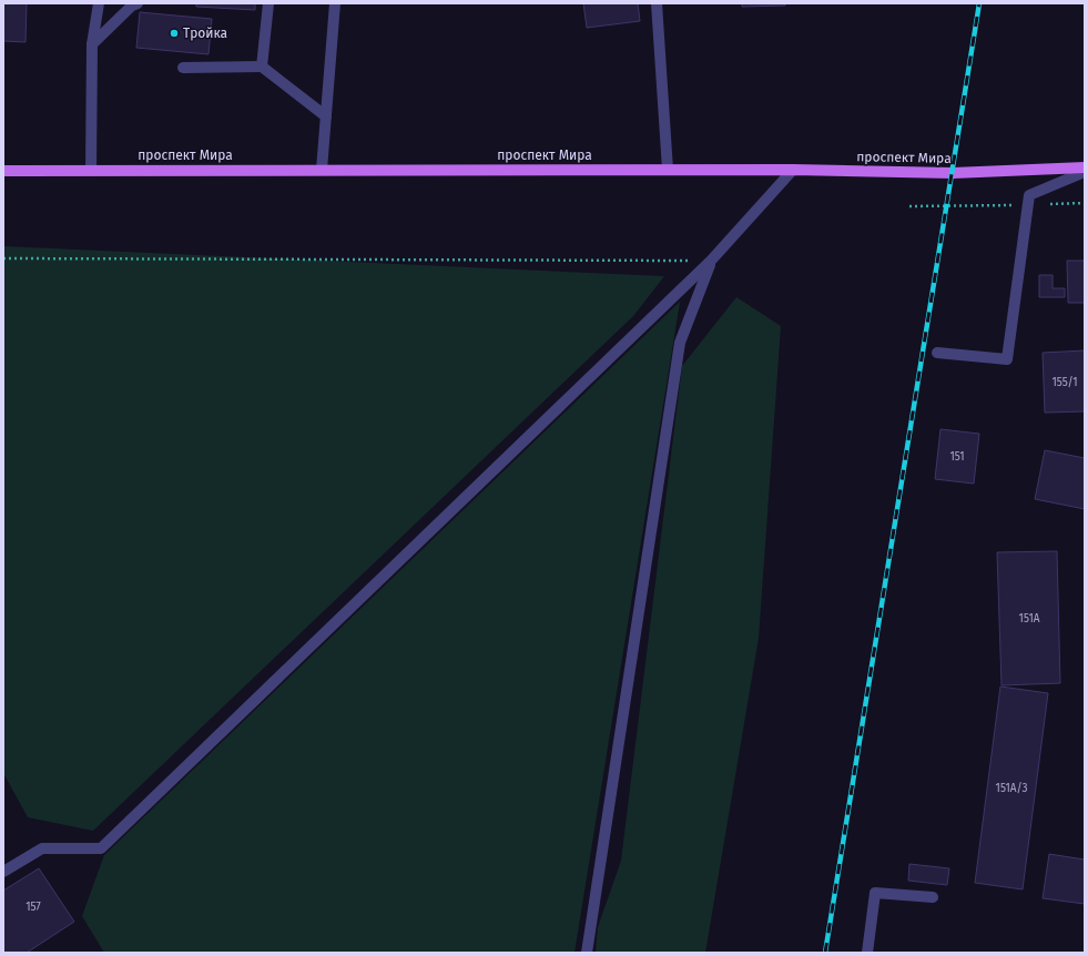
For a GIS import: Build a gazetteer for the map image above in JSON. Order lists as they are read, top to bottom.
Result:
{
  "streets": {
    "main road": ["проспект Мира"]
  },
  "places": ["Тройка"],
  "house_numbers": [
    "155/1",
    "151",
    "151А",
    "151А/3",
    "157"
  ]
}
